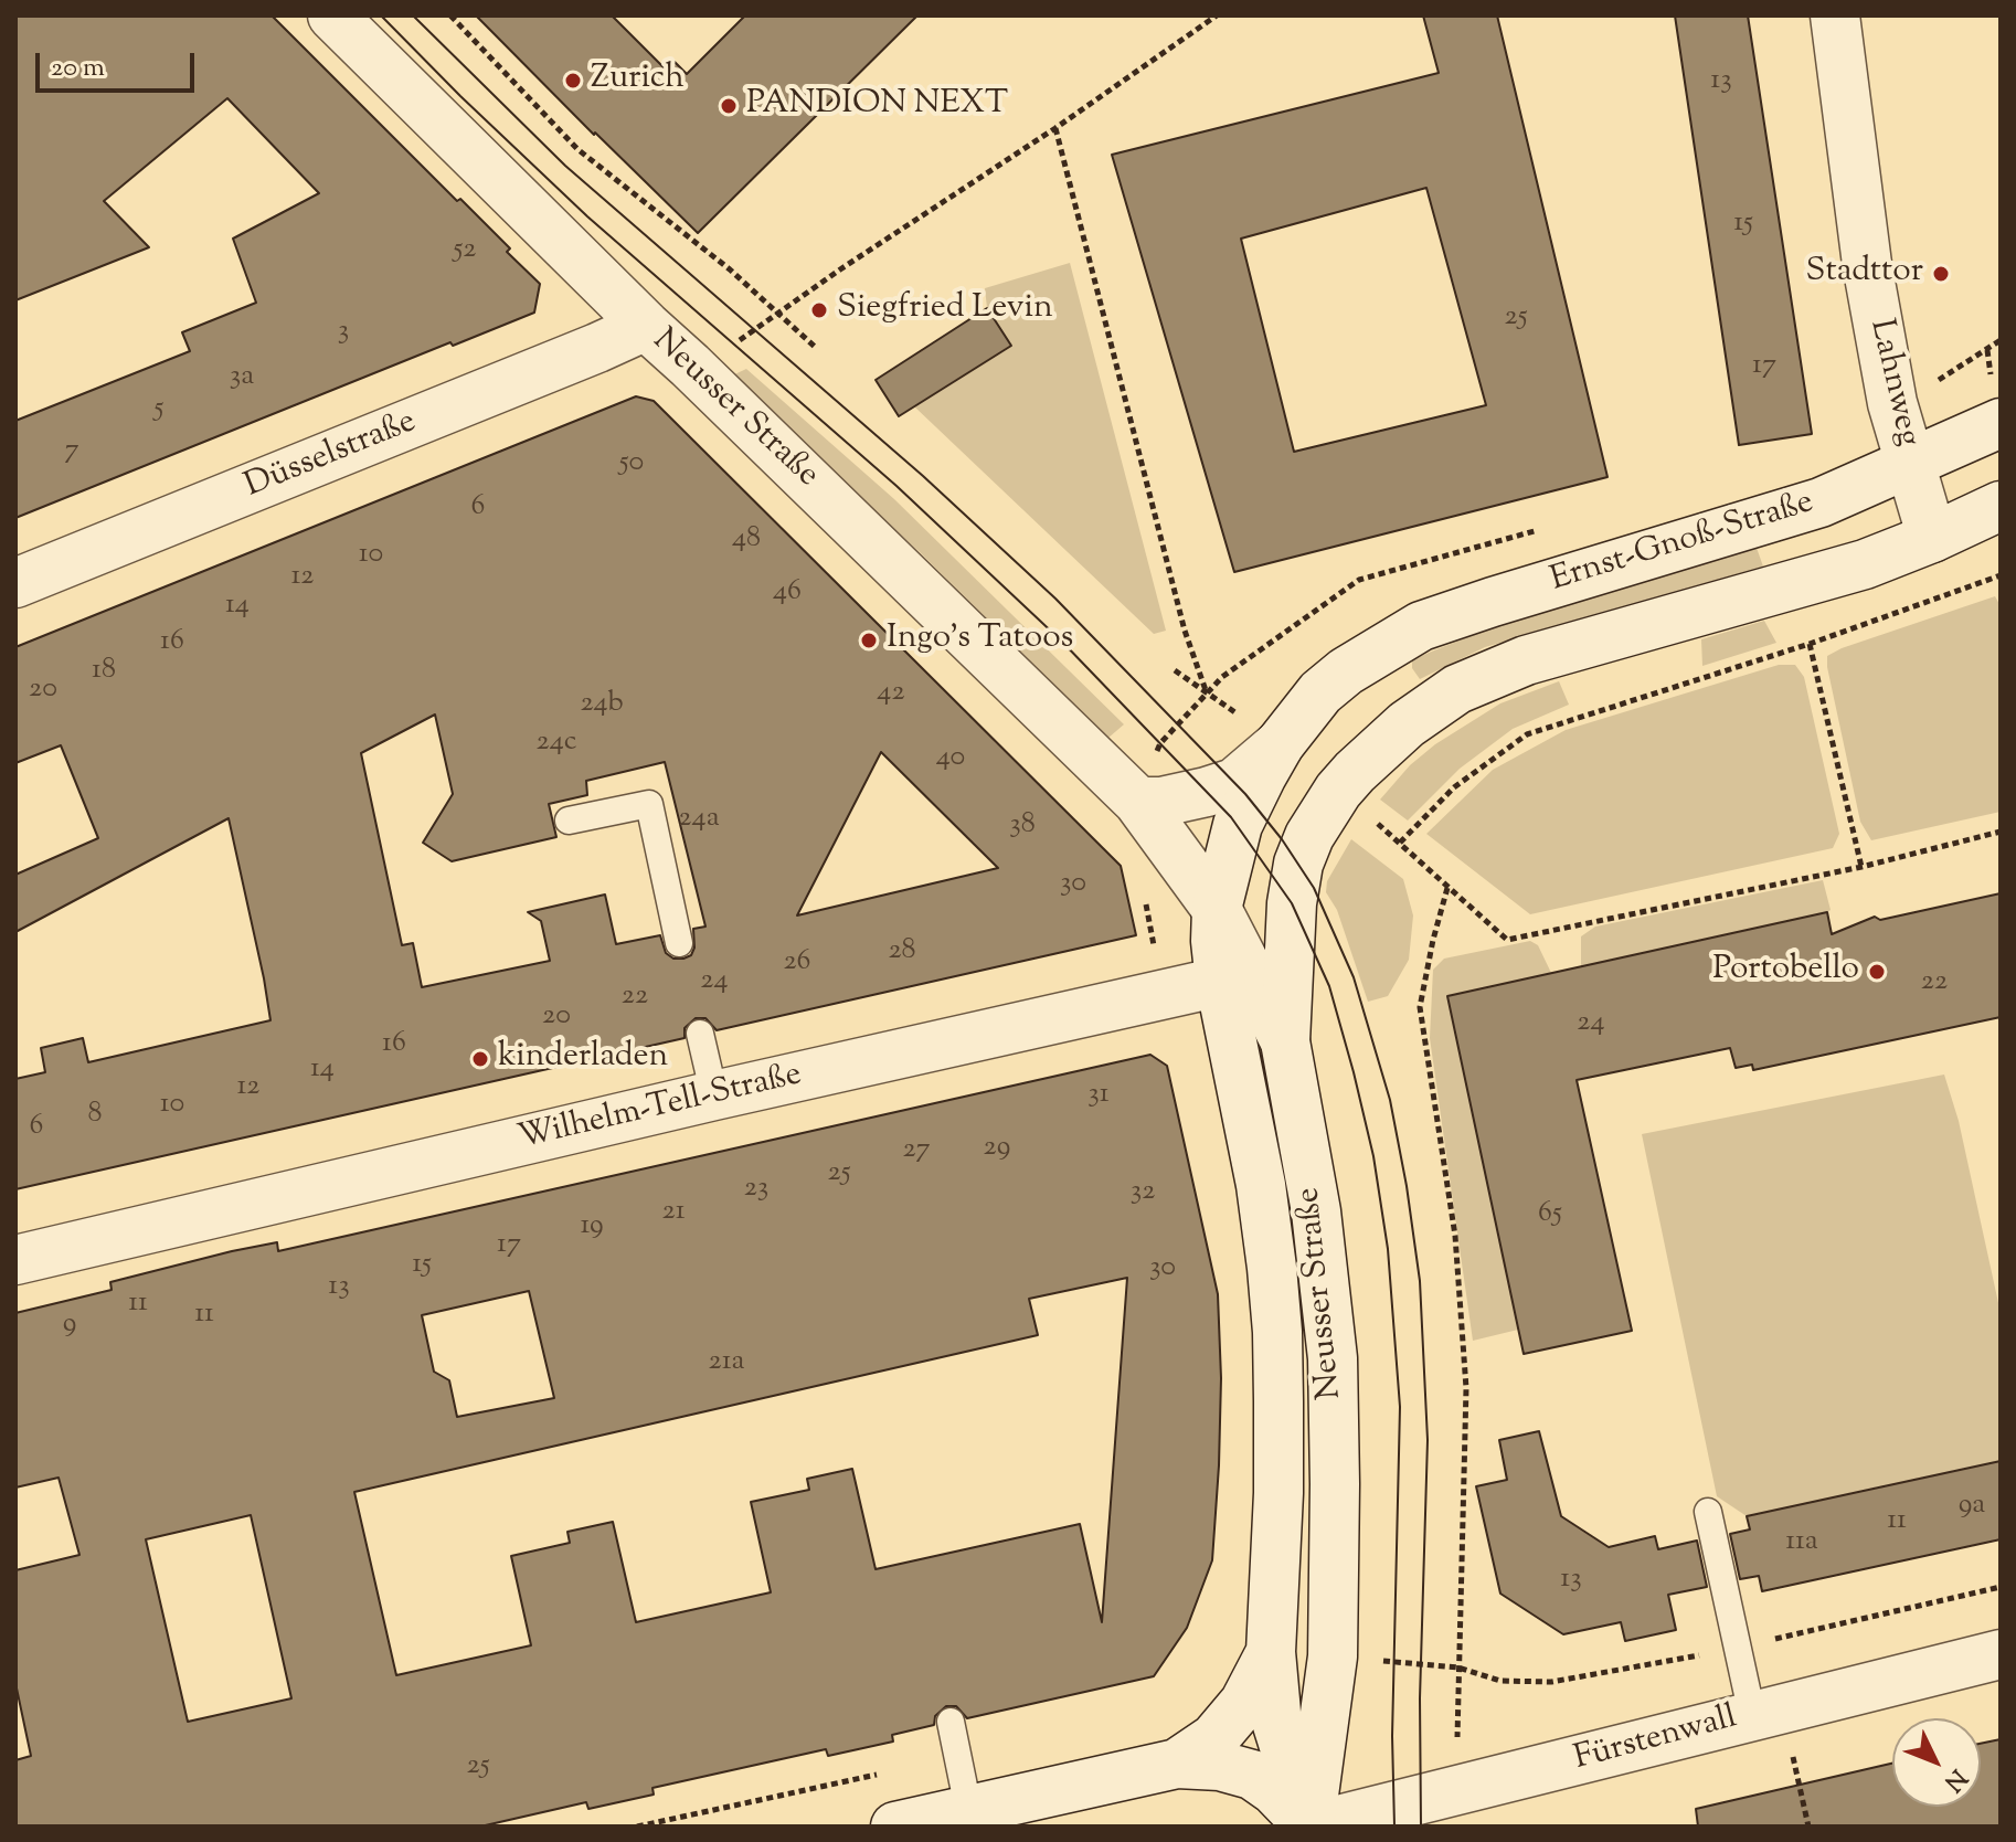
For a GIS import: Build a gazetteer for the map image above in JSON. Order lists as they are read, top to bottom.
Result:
{
  "streets": {
    "street": [
      "Lahnweg",
      "Neusser Straße",
      "Düsselstraße",
      "Ernst-Gnoß-Straße",
      "Wilhelm-Tell-Straße",
      "Fürstenwall"
    ]
  },
  "crossings": [
    ["Lahnweg", "Ernst-Gnoß-Straße"],
    ["Neusser Straße", "Düsselstraße"],
    ["Neusser Straße", "Ernst-Gnoß-Straße"],
    ["Neusser Straße", "Wilhelm-Tell-Straße"],
    ["Neusser Straße", "Fürstenwall"],
    ["Ernst-Gnoß-Straße", "Wilhelm-Tell-Straße"]
  ],
  "places": [
    "Zurich",
    "PANDION NEXT",
    "Stadttor",
    "Siegfried Levin",
    "Ingo's Tatoos",
    "Portobello",
    "kinderladen"
  ],
  "house_numbers": [
    "13",
    "15",
    "52",
    "25",
    "3",
    "17",
    "3a",
    "5",
    "7",
    "50",
    "6",
    "48",
    "10",
    "12",
    "46",
    "14",
    "16",
    "18",
    "20",
    "42",
    "24b",
    "24c",
    "40",
    "24a",
    "38",
    "30",
    "28",
    "26",
    "24",
    "22",
    "22",
    "20",
    "24",
    "16",
    "14",
    "12",
    "31",
    "10",
    "8",
    "6",
    "29",
    "27",
    "25",
    "23",
    "32",
    "21",
    "65",
    "19",
    "17",
    "15",
    "30",
    "13",
    "11",
    "11",
    "9",
    "21a",
    "9a",
    "11",
    "11a",
    "13",
    "25"
  ],
  "scale_bar": "20 m",
  "north": "bottom right"
}
